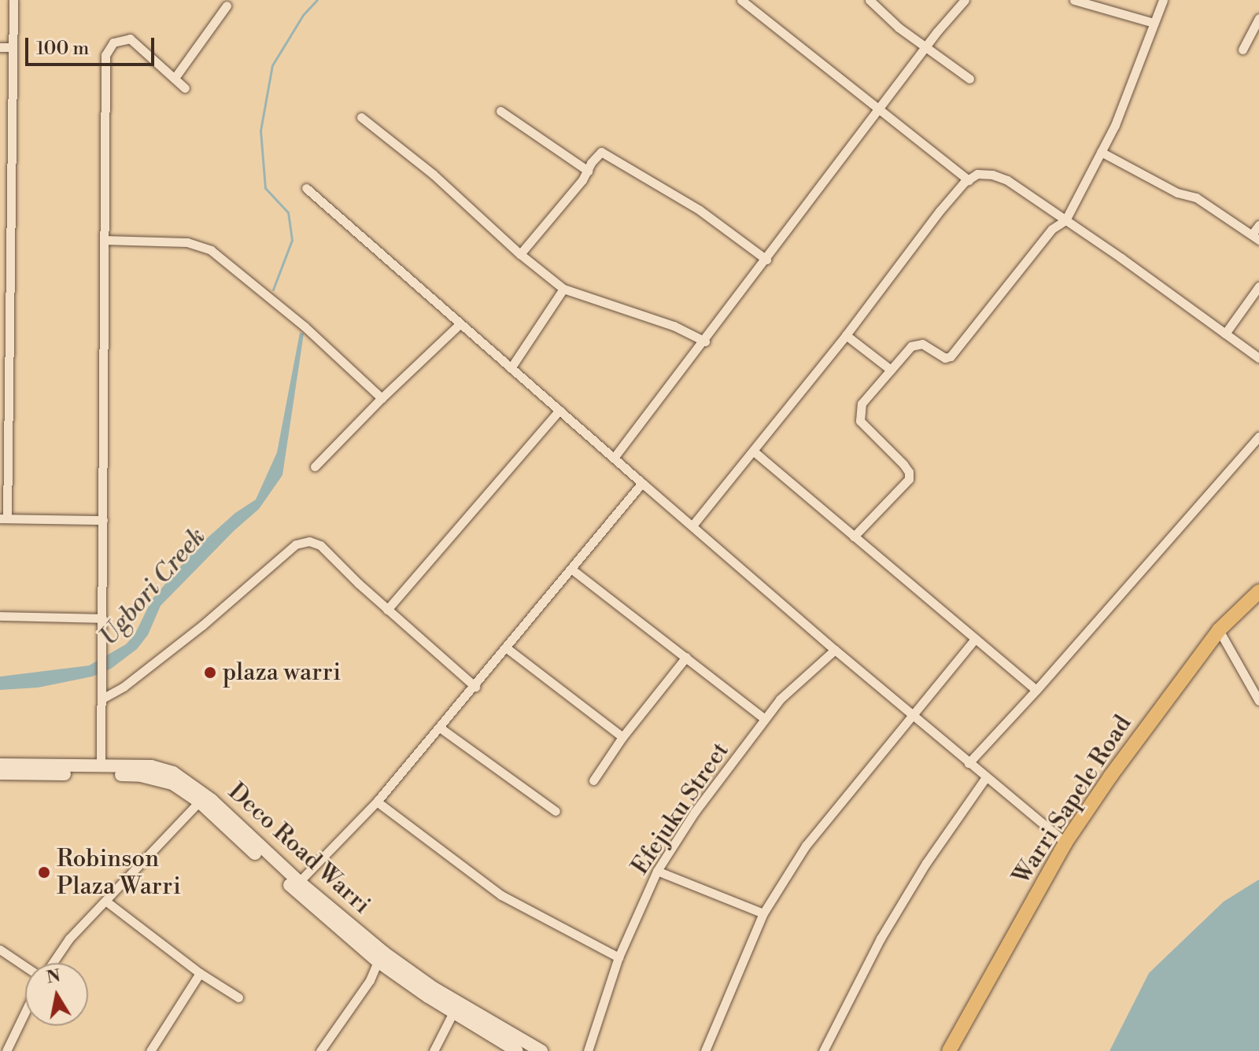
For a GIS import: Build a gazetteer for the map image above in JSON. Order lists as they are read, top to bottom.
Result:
{
  "streets": {
    "highway": ["Warri Sapele Road"],
    "main road": ["Deco Road Warri"],
    "street": ["Efejuku Street"]
  },
  "water": ["Ugbori Creek"],
  "places": ["plaza warri", "Robinson Plaza Warri"],
  "scale_bar": "100 m",
  "north": "top"
}
